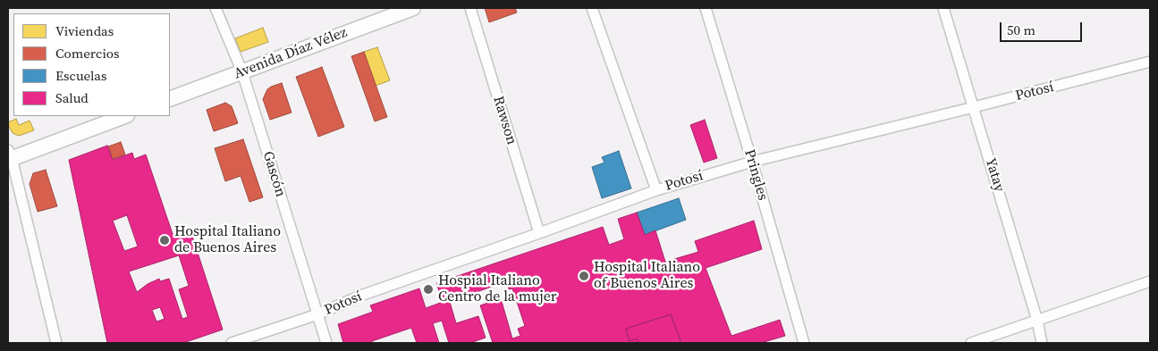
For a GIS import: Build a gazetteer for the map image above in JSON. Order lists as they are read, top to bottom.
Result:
{
  "streets": {
    "main road": ["Avenida Díaz Vélez"],
    "street": [
      "Potosí",
      "Rawson",
      "Gascón",
      "Pringles",
      "Yatay"
    ]
  },
  "crossings": [
    ["Avenida Díaz Vélez", "Gascón"],
    ["Potosí", "Rawson"],
    ["Potosí", "Gascón"],
    ["Potosí", "Pringles"],
    ["Potosí", "Yatay"]
  ],
  "places": ["Hospital Italiano de Buenos Aires", "Hospital Italiano of Buenos Aires", "Hospial Italiano Centro de la mujer"],
  "legend": [
    "Viviendas",
    "Comercios",
    "Escuelas",
    "Salud"
  ],
  "scale_bar": "50 m"
}
